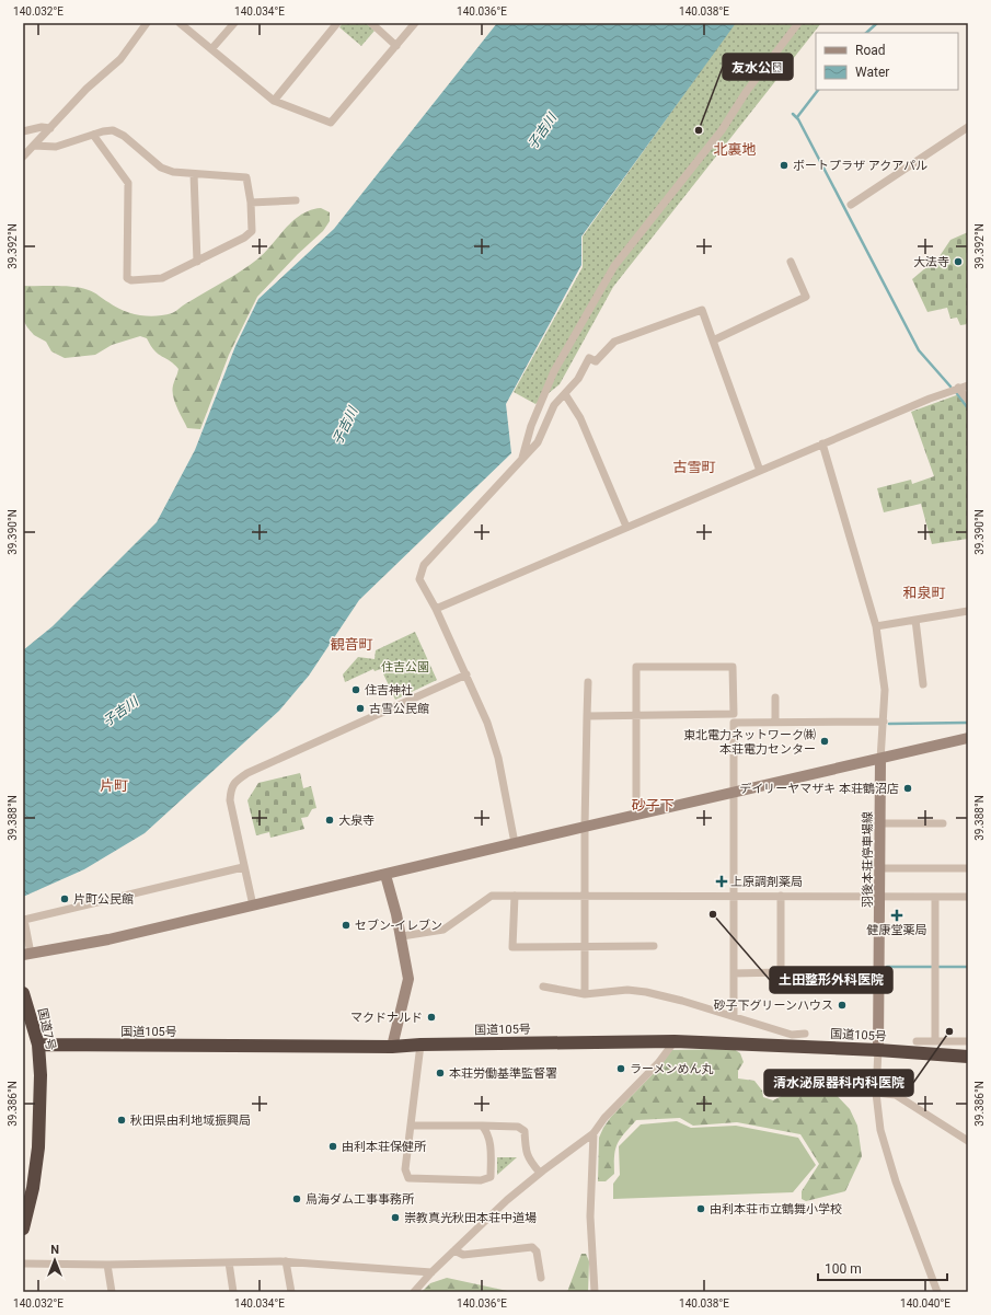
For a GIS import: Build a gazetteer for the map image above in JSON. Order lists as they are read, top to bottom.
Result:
{
  "streets": {
    "highway": ["国道7号", "国道105号"],
    "street": ["羽後本荘停車場線"]
  },
  "crossings": [
    ["羽後本荘停車場線", "国道105号"],
    ["国道7号", "国道105号"]
  ],
  "districts": [
    "北裏地",
    "古雪町",
    "和泉町",
    "観音町",
    "片町",
    "砂子下"
  ],
  "water": ["子吉川"],
  "parks": ["住吉公園"],
  "places": {
    "other": [
      "友水公園",
      "ボートプラザ アクアパル",
      "大法寺",
      "住吉神社",
      "古雪公民館",
      "東北電力ネットワーク㈱ 本荘電力センター",
      "デイリーヤマザキ 本荘鶴沼店",
      "大泉寺",
      "片町公民館",
      "土田整形外科医院",
      "セブン-イレブン",
      "砂子下グリーンハウス",
      "マクドナルド",
      "清水泌尿器科内科医院",
      "ラーメンめん丸",
      "本荘労働基準監督署",
      "秋田県由利地域振興局",
      "由利本荘保健所",
      "鳥海ダム工事事務所",
      "由利本荘市立鶴舞小学校",
      "崇教真光秋田本荘中道場"
    ],
    "health": ["上原調剤薬局", "健康堂薬局"]
  },
  "legend": ["Road", "Water"],
  "scale_bar": "100 m",
  "north": "top",
  "coordinates": [
    "140.032°E",
    "140.034°E",
    "140.036°E",
    "140.038°E",
    "39.392°N",
    "39.390°N",
    "39.388°N",
    "39.386°N",
    "140.040°E"
  ]
}
